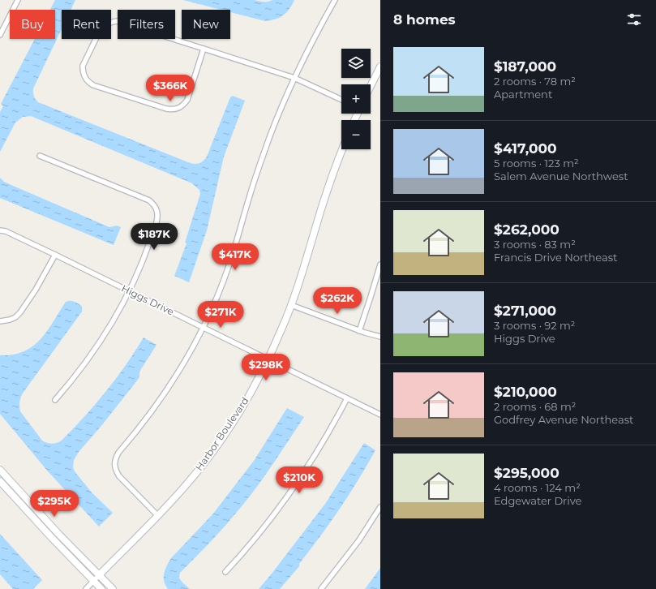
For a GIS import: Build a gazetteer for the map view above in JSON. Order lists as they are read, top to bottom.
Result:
{
  "streets": {
    "street": ["Higgs Drive", "Harbor Boulevard"]
  },
  "crossings": [
    ["Higgs Drive", "Harbor Boulevard"]
  ],
  "page": {
    "heading": "8 homes",
    "chip": [
      "Buy",
      "Rent",
      "Filters",
      "New"
    ],
    "list": [
      {
        "name": "$187,000",
        "note": "2 rooms · 78 m² · Apartment"
      },
      {
        "name": "$417,000",
        "note": "5 rooms · 123 m² · Salem Avenue Northwest"
      },
      {
        "name": "$262,000",
        "note": "3 rooms · 83 m² · Francis Drive Northeast"
      },
      {
        "name": "$271,000",
        "note": "3 rooms · 92 m² · Higgs Drive"
      },
      {
        "name": "$210,000",
        "note": "2 rooms · 68 m² · Godfrey Avenue Northeast"
      },
      {
        "name": "$295,000",
        "note": "4 rooms · 124 m² · Edgewater Drive"
      }
    ],
    "map_buttons": ["+", "−"],
    "price": [
      "$366K",
      "$187K",
      "$417K",
      "$262K",
      "$271K",
      "$298K",
      "$210K",
      "$295K"
    ]
  }
}
